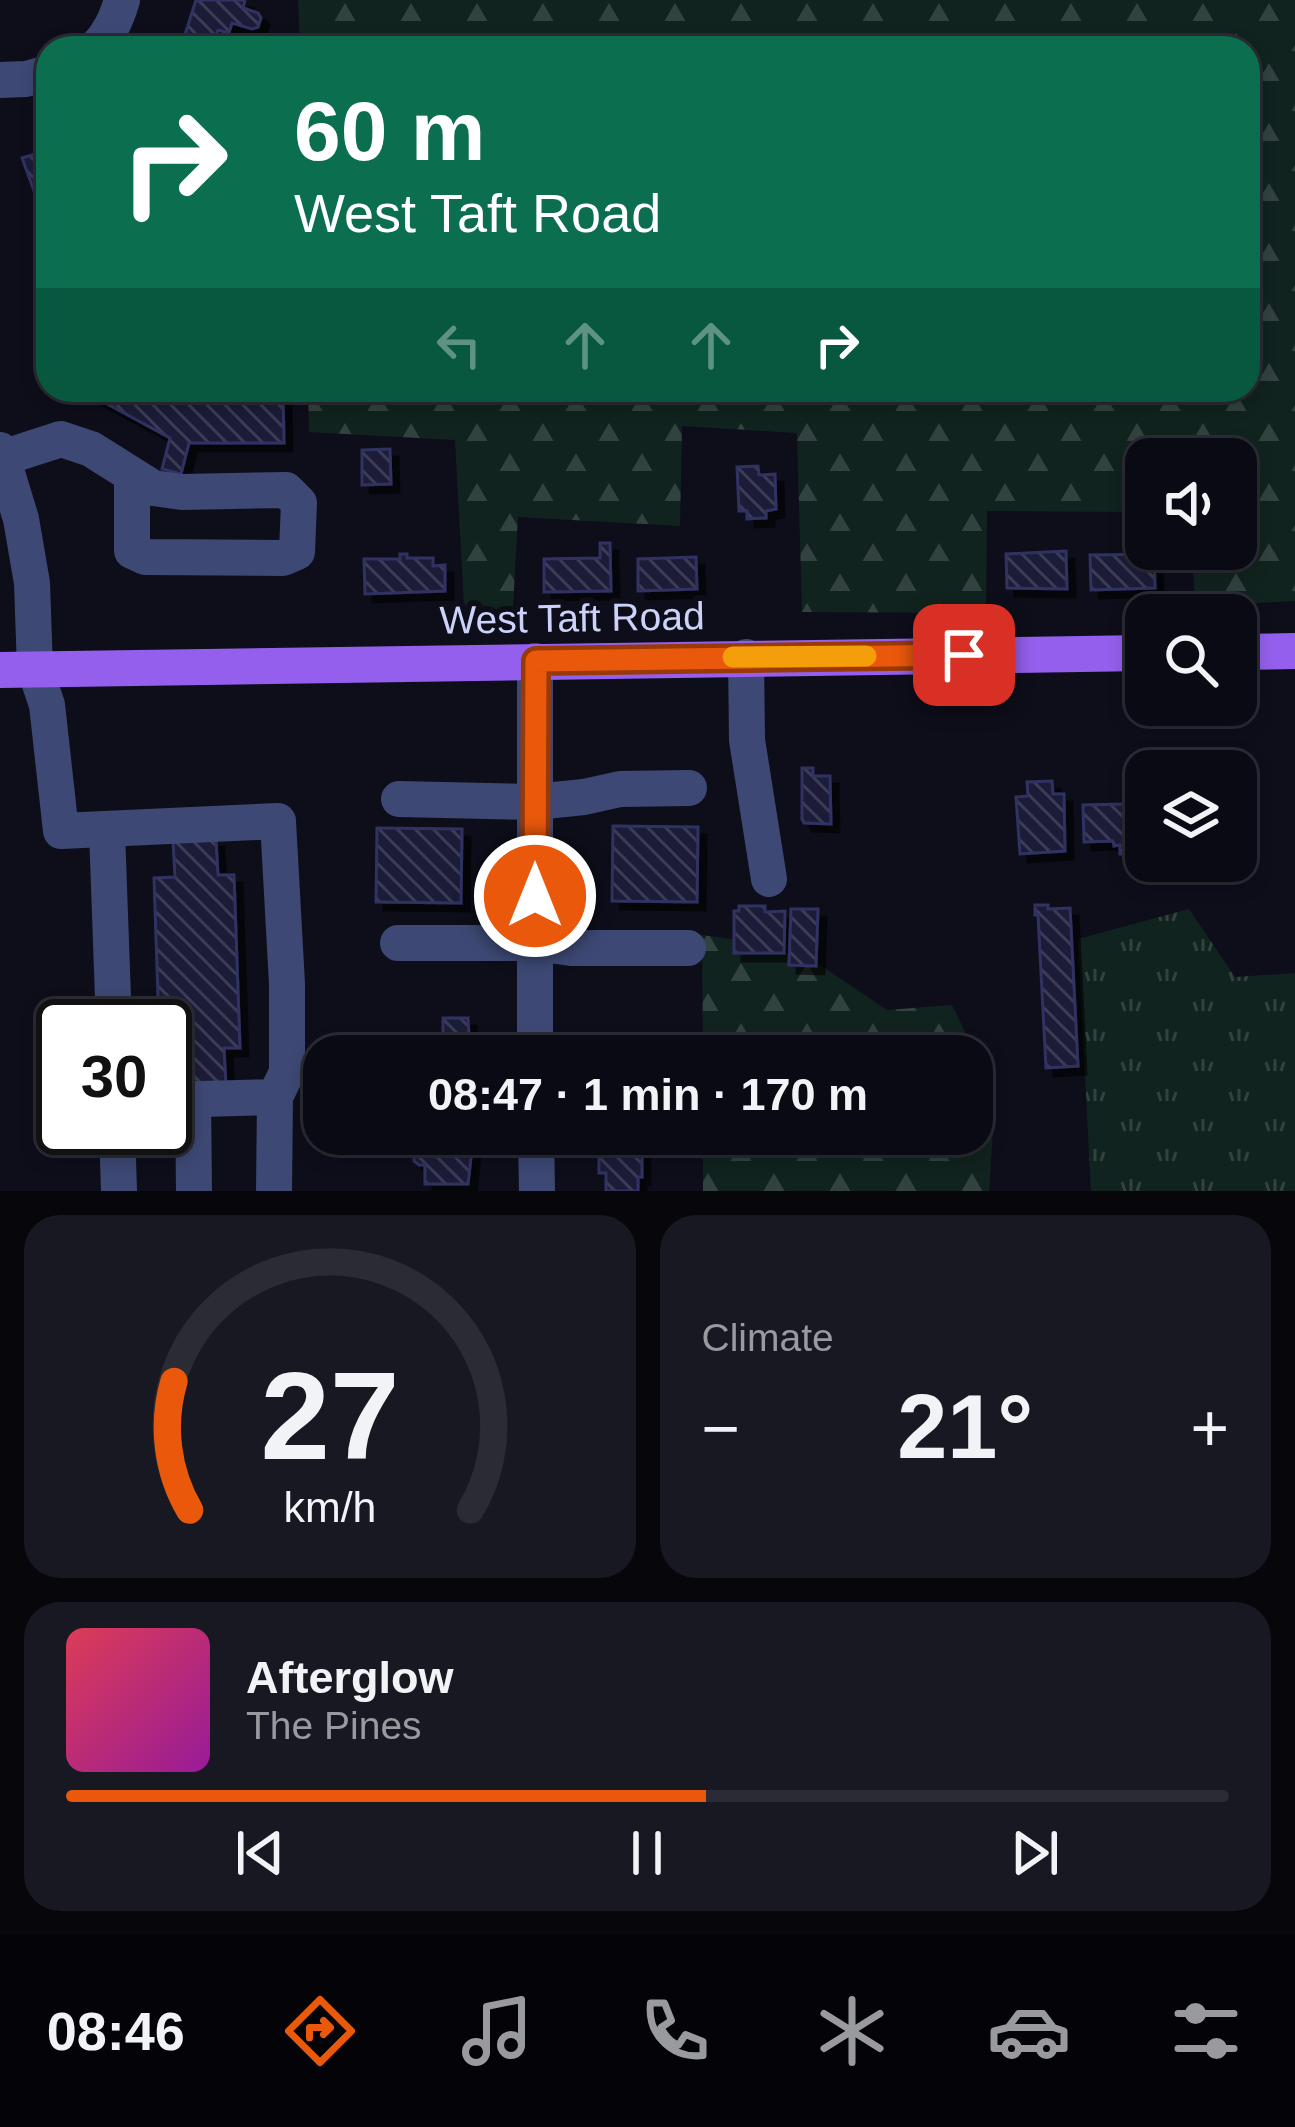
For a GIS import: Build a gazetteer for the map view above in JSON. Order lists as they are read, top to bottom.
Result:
{
  "streets": {
    "main road": ["West Taft Road"]
  },
  "page": {
    "turn": ["60 m", "West Taft Road"],
    "limit": "30",
    "trip": "08:47 · 1 min · 170 m",
    "tile": "Climate",
    "heat": ["−", "21°", "+"],
    "song": ["Afterglow", "The Pines"],
    "tabs": "08:46",
    "gauge": ["27", "km/h"]
  }
}
